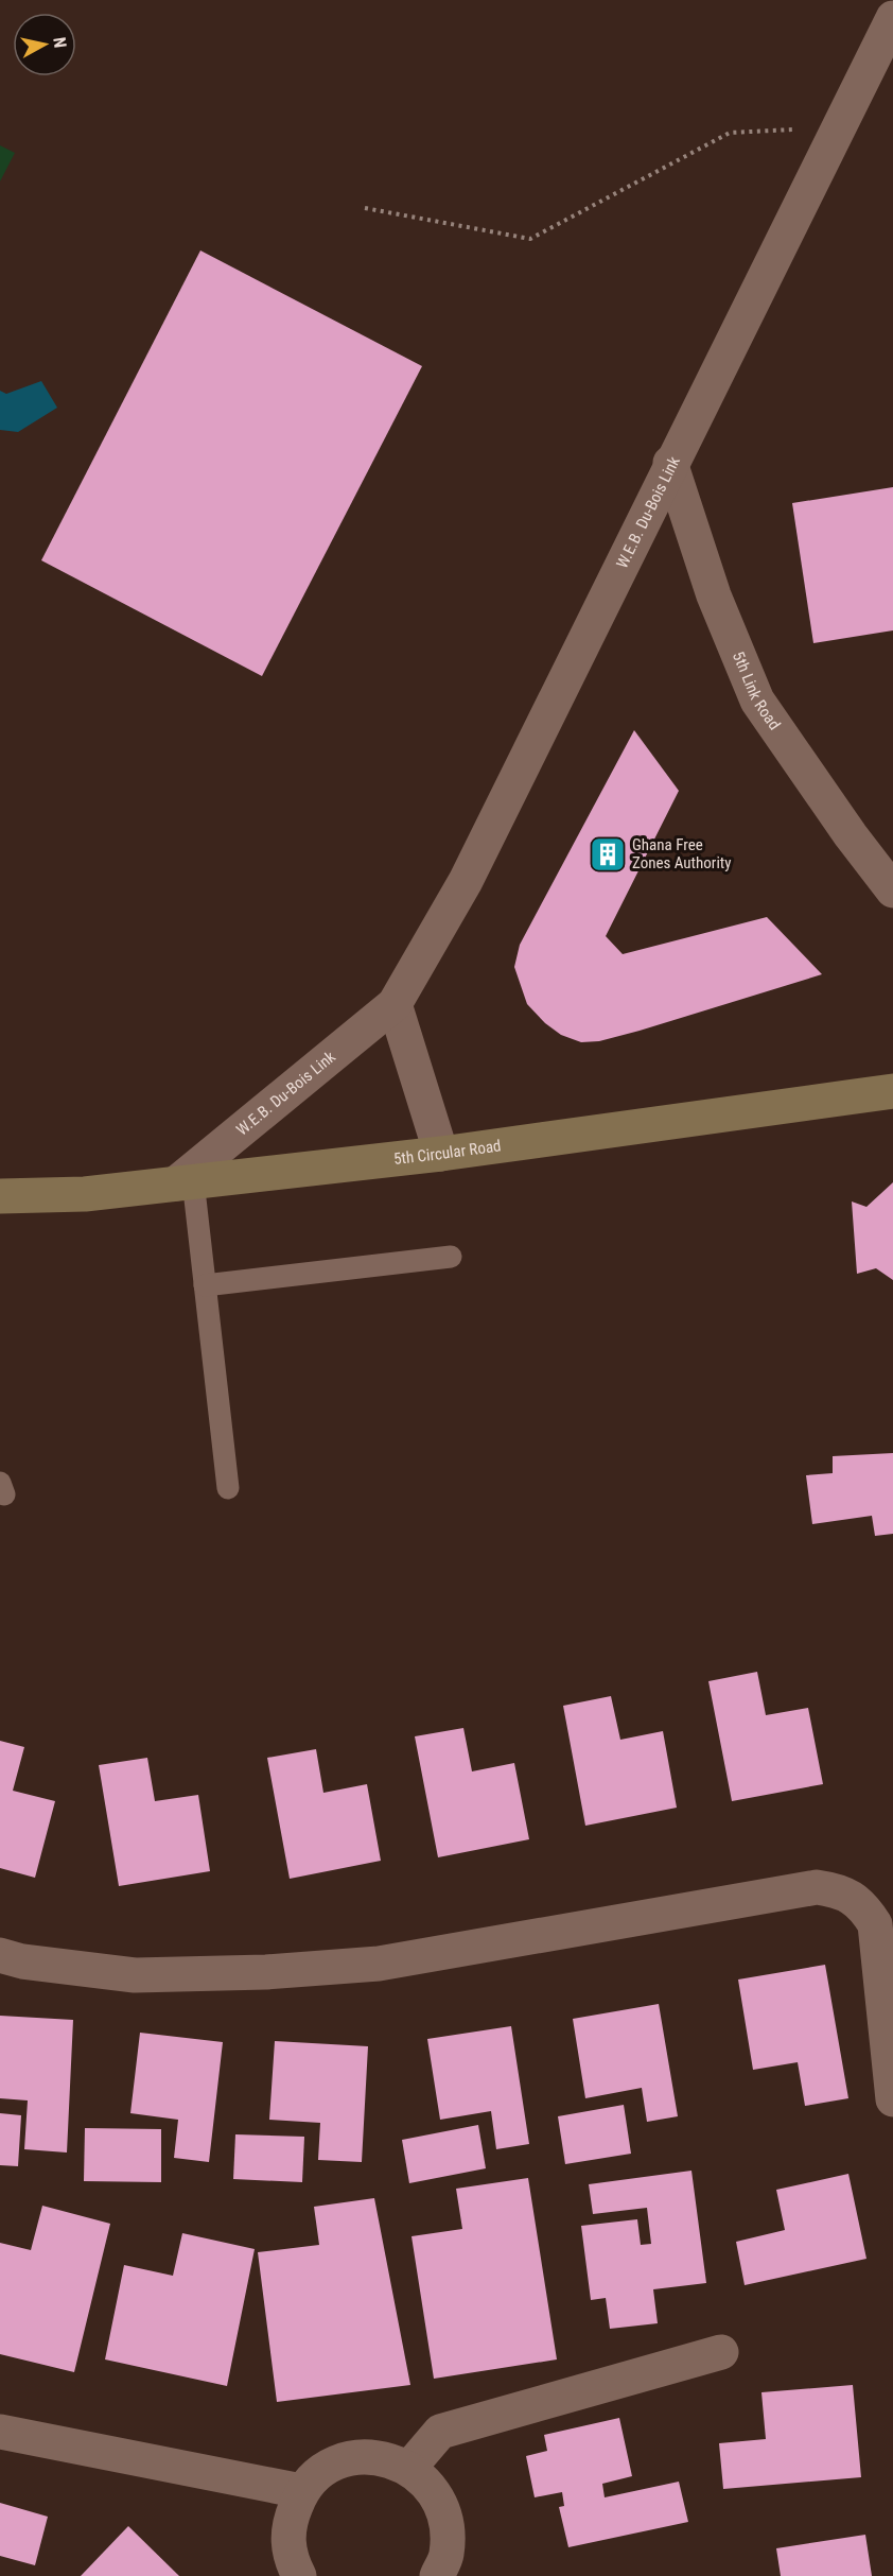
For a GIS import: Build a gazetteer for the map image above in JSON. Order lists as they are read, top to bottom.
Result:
{
  "streets": {
    "street": ["W.E.B. Du-Bois Link", "5th Link Road", "5th Circular Road"]
  },
  "crossings": [
    ["W.E.B. Du-Bois Link", "5th Link Road"],
    ["W.E.B. Du-Bois Link", "5th Circular Road"]
  ],
  "places": {
    "building": ["Ghana Free Zones Authority"]
  },
  "north": "right"
}
